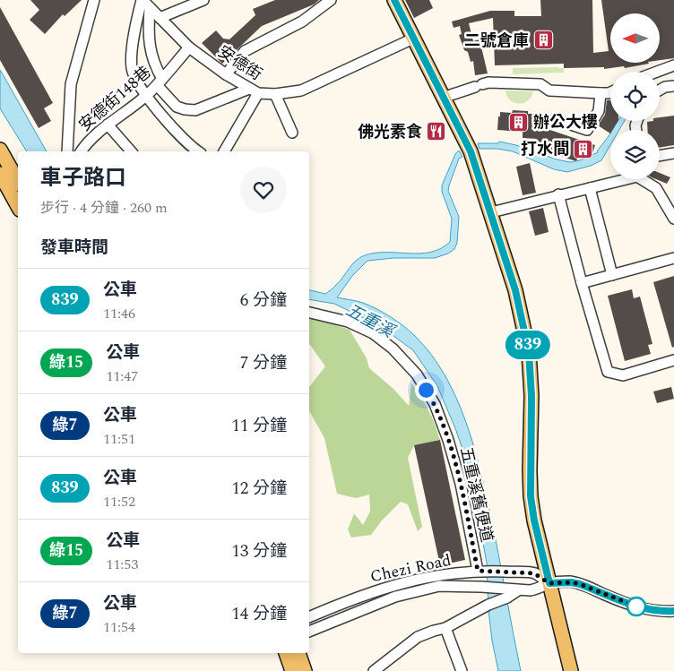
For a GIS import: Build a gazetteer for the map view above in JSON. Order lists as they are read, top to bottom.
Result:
{
  "streets": {
    "street": [
      "安德街",
      "安德街148巷",
      "五重溪舊便道",
      "Chezi Road"
    ]
  },
  "crossings": [
    ["安德街", "安德街148巷"],
    ["五重溪舊便道", "Chezi Road"]
  ],
  "water": ["五重溪"],
  "places": {
    "building": ["二號倉庫", "辦公大樓", "打水間"],
    "restaurant": ["佛光素食"]
  },
  "lines": ["bus line 839"],
  "north": "left",
  "page": {
    "on_map": "839",
    "heading": [
      ["車子路口", "步行 · 4 分鐘 · 260 m"],
      "發車時間"
    ],
    "list": [
      {
        "mark": "839",
        "name": "公車",
        "note": "11:46",
        "value": "6 分鐘"
      },
      {
        "mark": "綠15",
        "name": "公車",
        "note": "11:47",
        "value": "7 分鐘"
      },
      {
        "mark": "綠7",
        "name": "公車",
        "note": "11:51",
        "value": "11 分鐘"
      },
      {
        "mark": "839",
        "name": "公車",
        "note": "11:52",
        "value": "12 分鐘"
      },
      {
        "mark": "綠15",
        "name": "公車",
        "note": "11:53",
        "value": "13 分鐘"
      },
      {
        "mark": "綠7",
        "name": "公車",
        "note": "11:54",
        "value": "14 分鐘"
      }
    ]
  }
}
